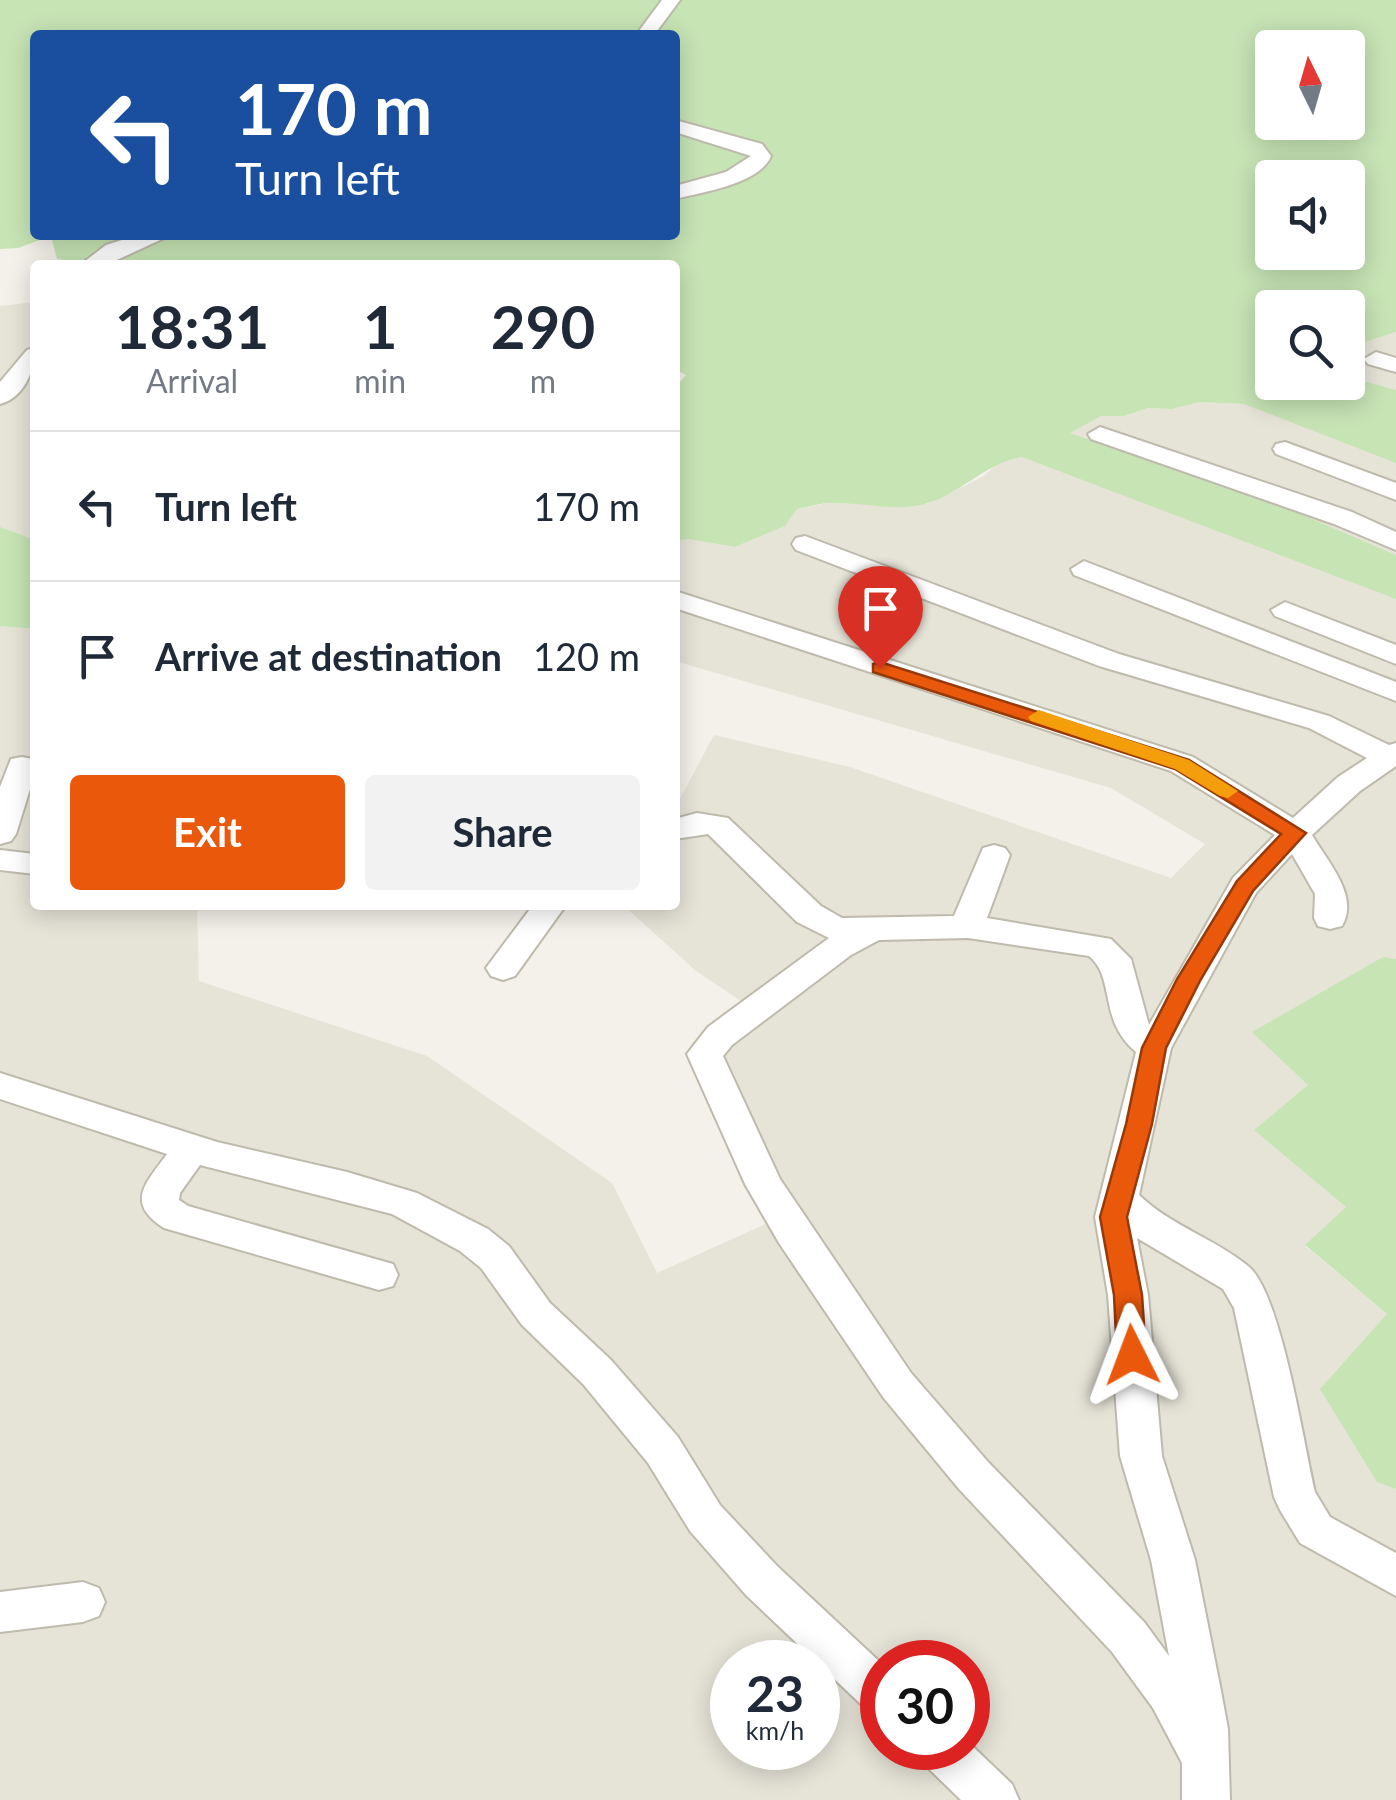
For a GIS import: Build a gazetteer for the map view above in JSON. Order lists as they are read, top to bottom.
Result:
{
  "north": "top",
  "page": {
    "turn": ["170 m", "Turn left"],
    "eta": [
      "18:31",
      "Arrival",
      "1",
      "min",
      "290",
      "m"
    ],
    "list": [
      {
        "name": "Turn left",
        "value": "170 m"
      },
      {
        "name": "Arrive at destination",
        "value": "120 m"
      }
    ],
    "buttons": ["Exit", "Share"],
    "speed": "23 km/h",
    "limit": "30"
  }
}
